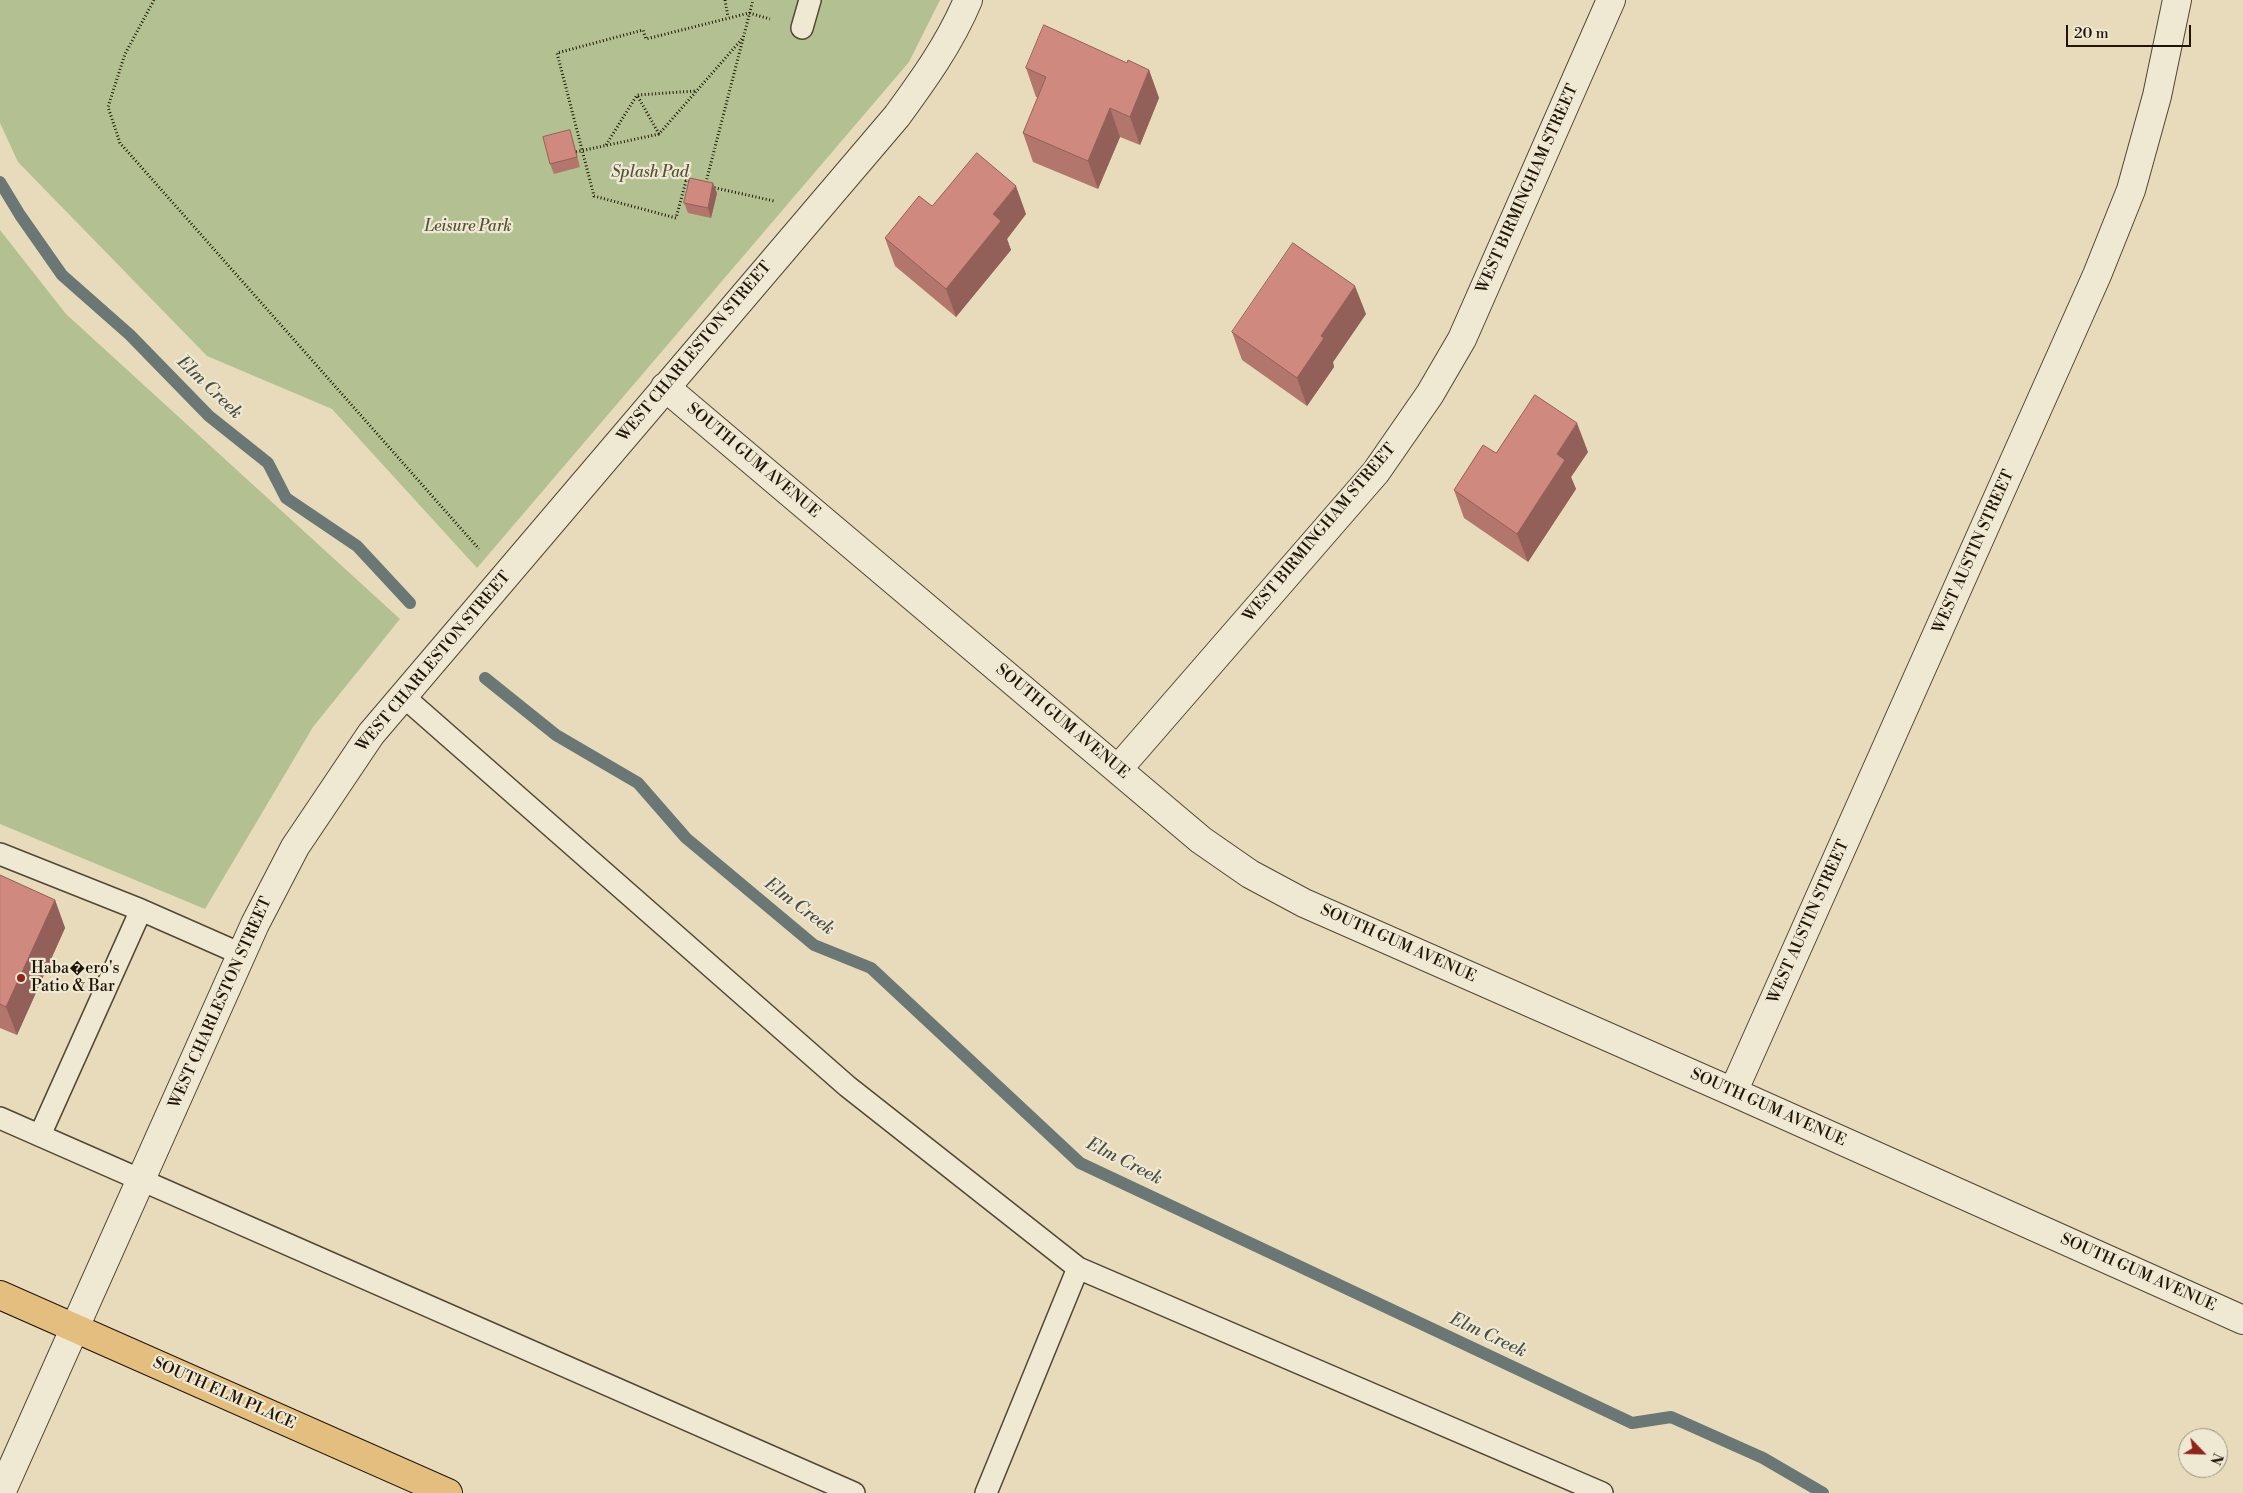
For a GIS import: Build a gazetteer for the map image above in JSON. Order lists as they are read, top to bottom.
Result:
{
  "streets": {
    "main road": ["SOUTH ELM PLACE"],
    "street": [
      "WEST BIRMINGHAM STREET",
      "WEST CHARLESTON STREET",
      "SOUTH GUM AVENUE",
      "WEST AUSTIN STREET"
    ]
  },
  "crossings": [
    ["WEST BIRMINGHAM STREET", "SOUTH GUM AVENUE"],
    ["WEST CHARLESTON STREET", "SOUTH GUM AVENUE"],
    ["WEST CHARLESTON STREET", "SOUTH ELM PLACE"],
    ["SOUTH GUM AVENUE", "WEST AUSTIN STREET"]
  ],
  "water": ["Elm Creek"],
  "parks": ["Splash Pad", "Leisure Park"],
  "places": ["Haba�ero's Patio & Bar"],
  "scale_bar": "20 m",
  "north": "bottom right"
}
